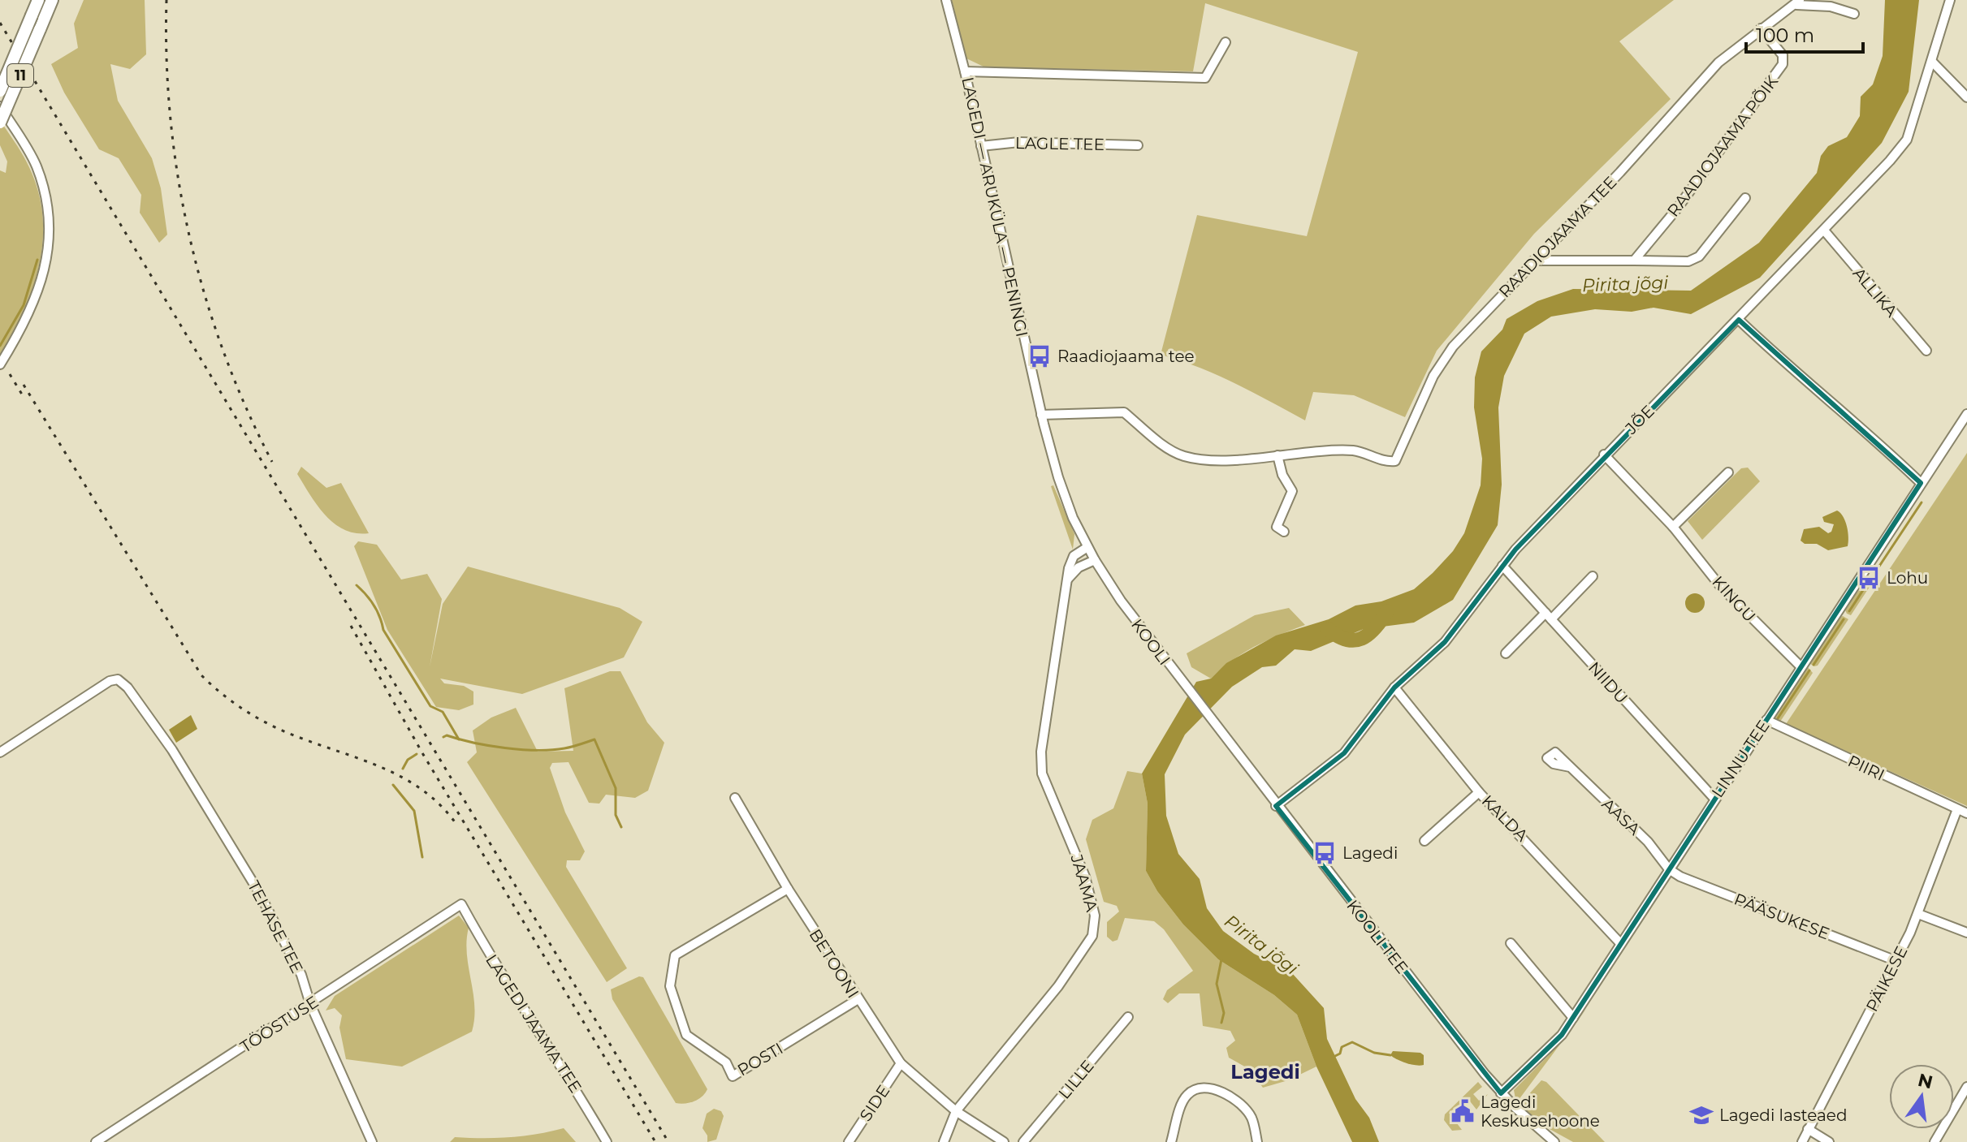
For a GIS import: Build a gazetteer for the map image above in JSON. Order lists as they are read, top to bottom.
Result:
{
  "streets": {
    "highway": ["11"],
    "street": [
      "LAGLE TEE",
      "RAADIOJAAMA PÕIK",
      "LAGEDI — ARUKÜLA — PENINGI",
      "RAADIOJAAMA TEE",
      "ALLIKA",
      "JÕE",
      "KINGU",
      "KOOLI",
      "NIIDU",
      "LINNU TEE",
      "PIIRI",
      "AASA",
      "KALDA",
      "JAAMA",
      "PÄÄSUKESE",
      "TEHASE TEE",
      "KOOLI TEE",
      "BETOONI",
      "PÄIKESE",
      "LAGEDI JAAMA TEE",
      "TÖÖSTUSE",
      "POSTI",
      "LILLE",
      "SIDE"
    ]
  },
  "crossings": [
    ["LAGLE TEE", "LAGEDI — ARUKÜLA — PENINGI"],
    ["RAADIOJAAMA PÕIK", "RAADIOJAAMA TEE"],
    ["LAGEDI — ARUKÜLA — PENINGI", "RAADIOJAAMA TEE"],
    ["LAGEDI — ARUKÜLA — PENINGI", "KOOLI"],
    ["LAGEDI — ARUKÜLA — PENINGI", "JAAMA"],
    ["ALLIKA", "JÕE"],
    ["JÕE", "KINGU"],
    ["JÕE", "NIIDU"],
    ["JÕE", "KALDA"],
    ["JÕE", "KOOLI TEE"],
    ["KINGU", "LINNU TEE"],
    ["KOOLI", "KOOLI TEE"],
    ["NIIDU", "LINNU TEE"],
    ["LINNU TEE", "PIIRI"],
    ["LINNU TEE", "AASA"],
    ["LINNU TEE", "KALDA"],
    ["LINNU TEE", "PÄÄSUKESE"],
    ["LINNU TEE", "KOOLI TEE"],
    ["PIIRI", "PÄIKESE"],
    ["AASA", "PÄÄSUKESE"],
    ["JAAMA", "BETOONI"],
    ["PÄÄSUKESE", "PÄIKESE"],
    ["TEHASE TEE", "TÖÖSTUSE"],
    ["BETOONI", "POSTI"],
    ["BETOONI", "SIDE"],
    ["LAGEDI JAAMA TEE", "TÖÖSTUSE"]
  ],
  "districts": ["Lagedi"],
  "water": ["Pirita jõgi"],
  "places": {
    "bus stop": ["Raadiojaama tee", "Lohu", "Lagedi"],
    "public building": ["Lagedi Keskusehoone"],
    "school or university": ["Lagedi lasteaed"]
  },
  "scale_bar": "100 m",
  "north": "top"
}
